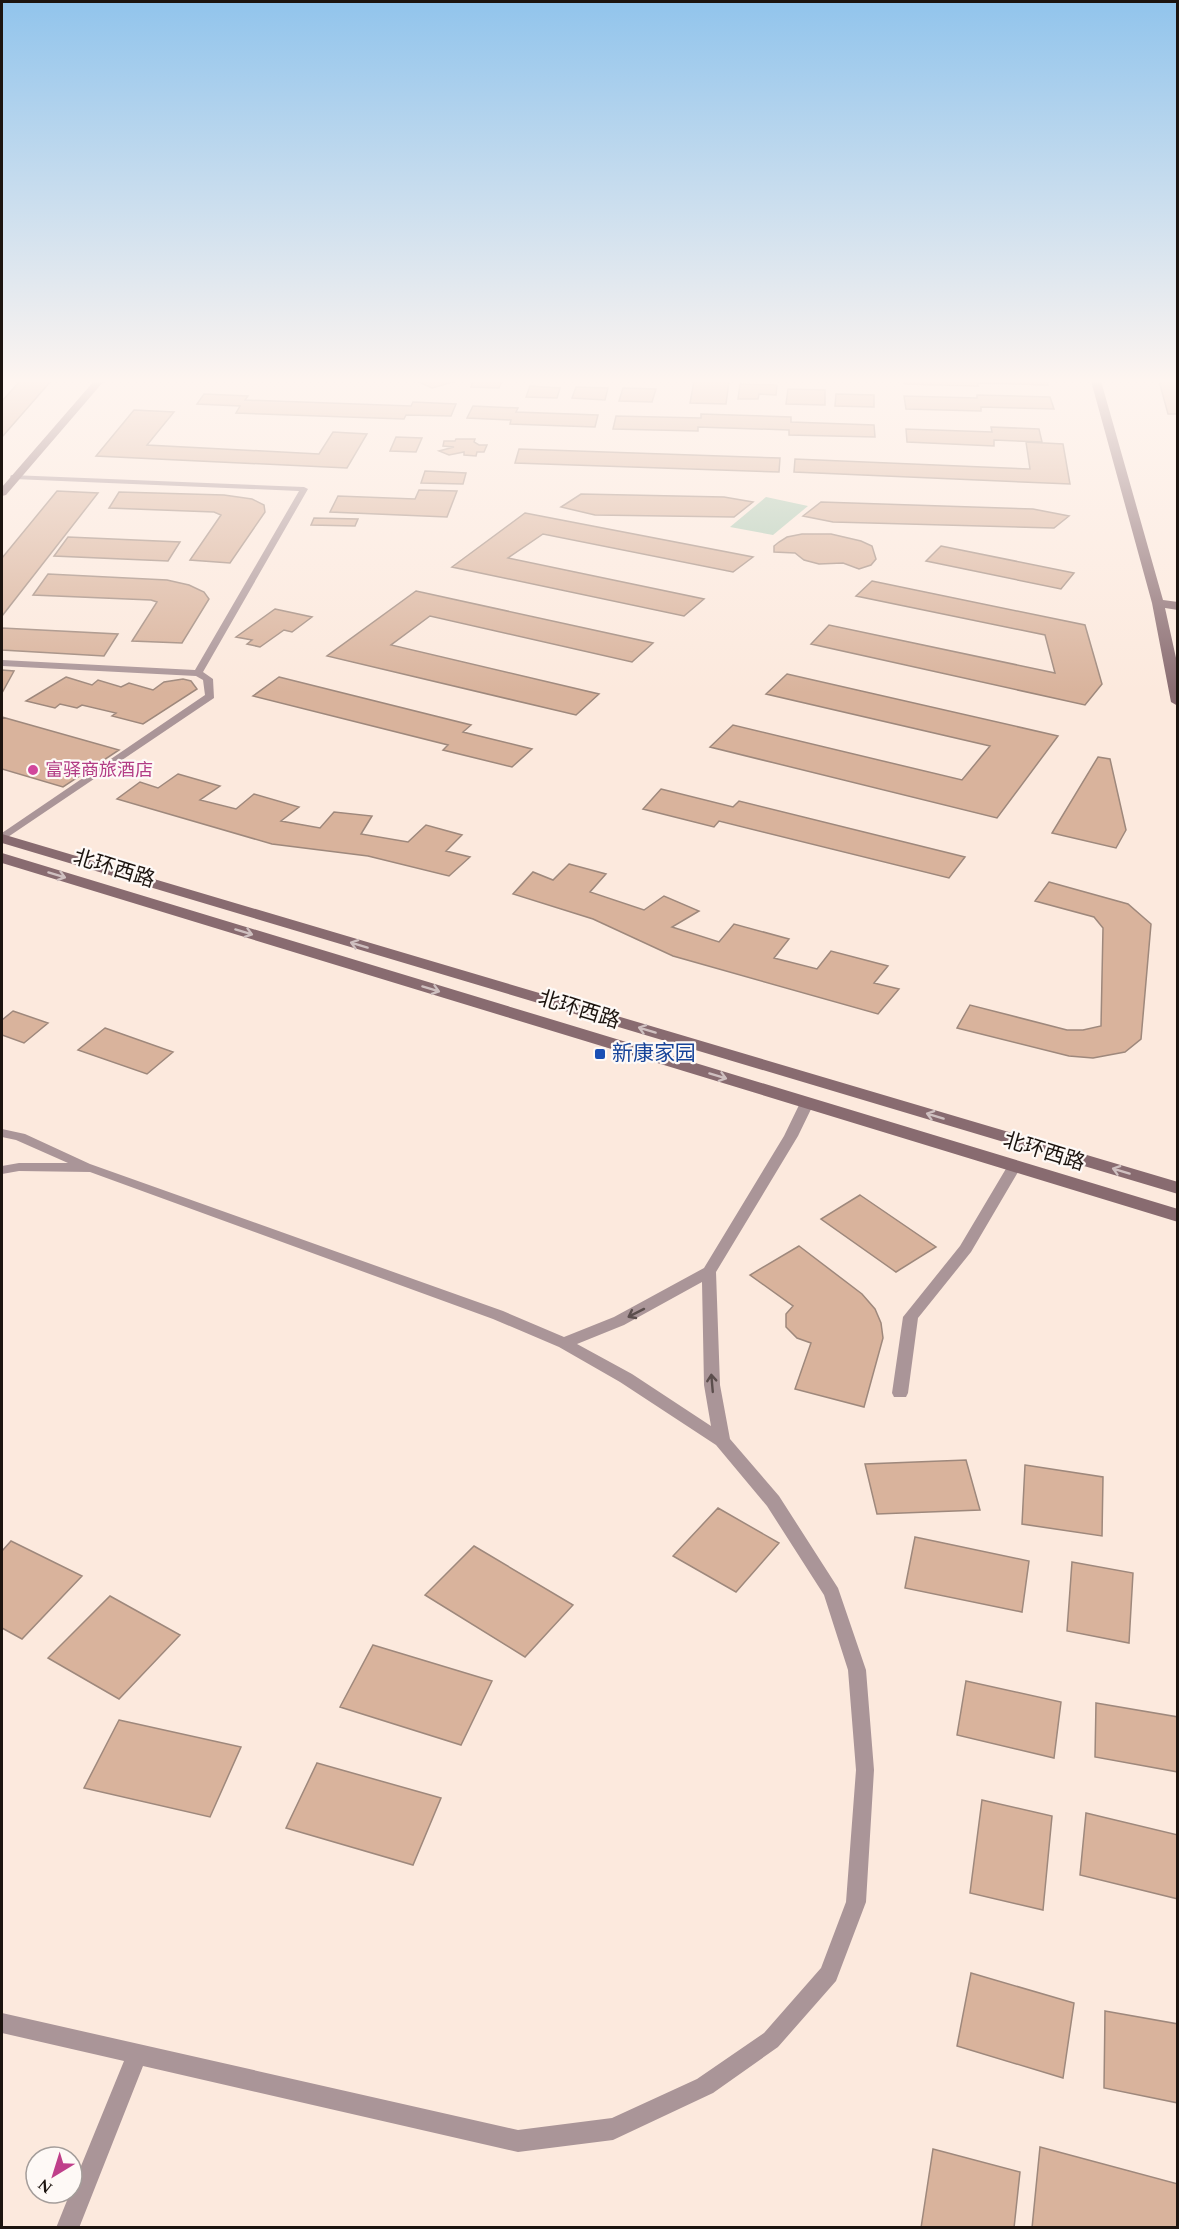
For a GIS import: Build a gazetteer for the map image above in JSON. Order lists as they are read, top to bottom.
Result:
{
  "streets": {
    "street": ["北环西路"]
  },
  "places": {
    "other": ["富驿商旅酒店"],
    "transit": ["新康家园"]
  },
  "north": "bottom left"
}
